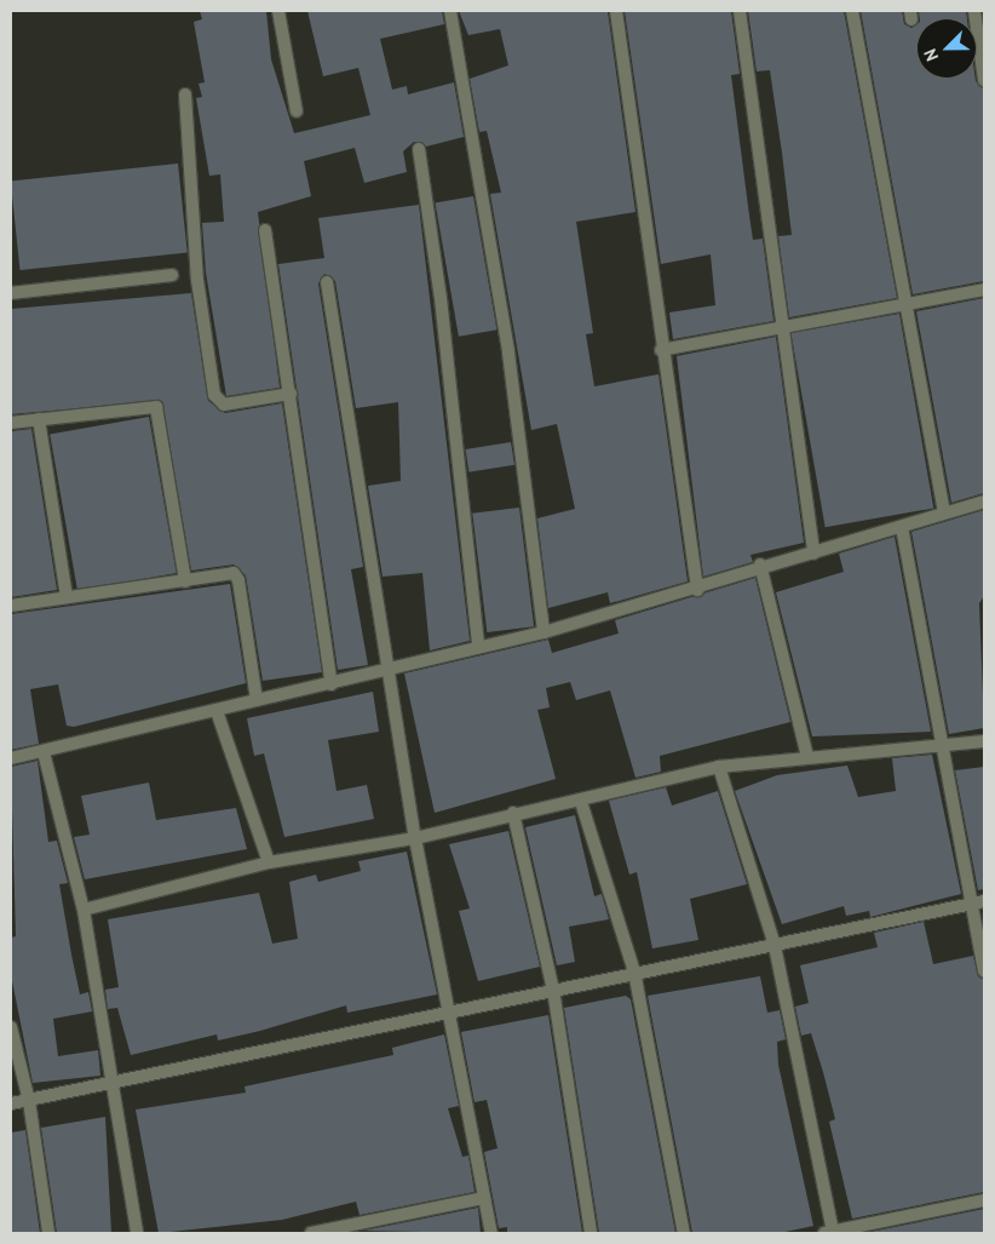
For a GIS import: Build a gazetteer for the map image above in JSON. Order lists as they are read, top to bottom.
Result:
{
  "north": "bottom left"
}
